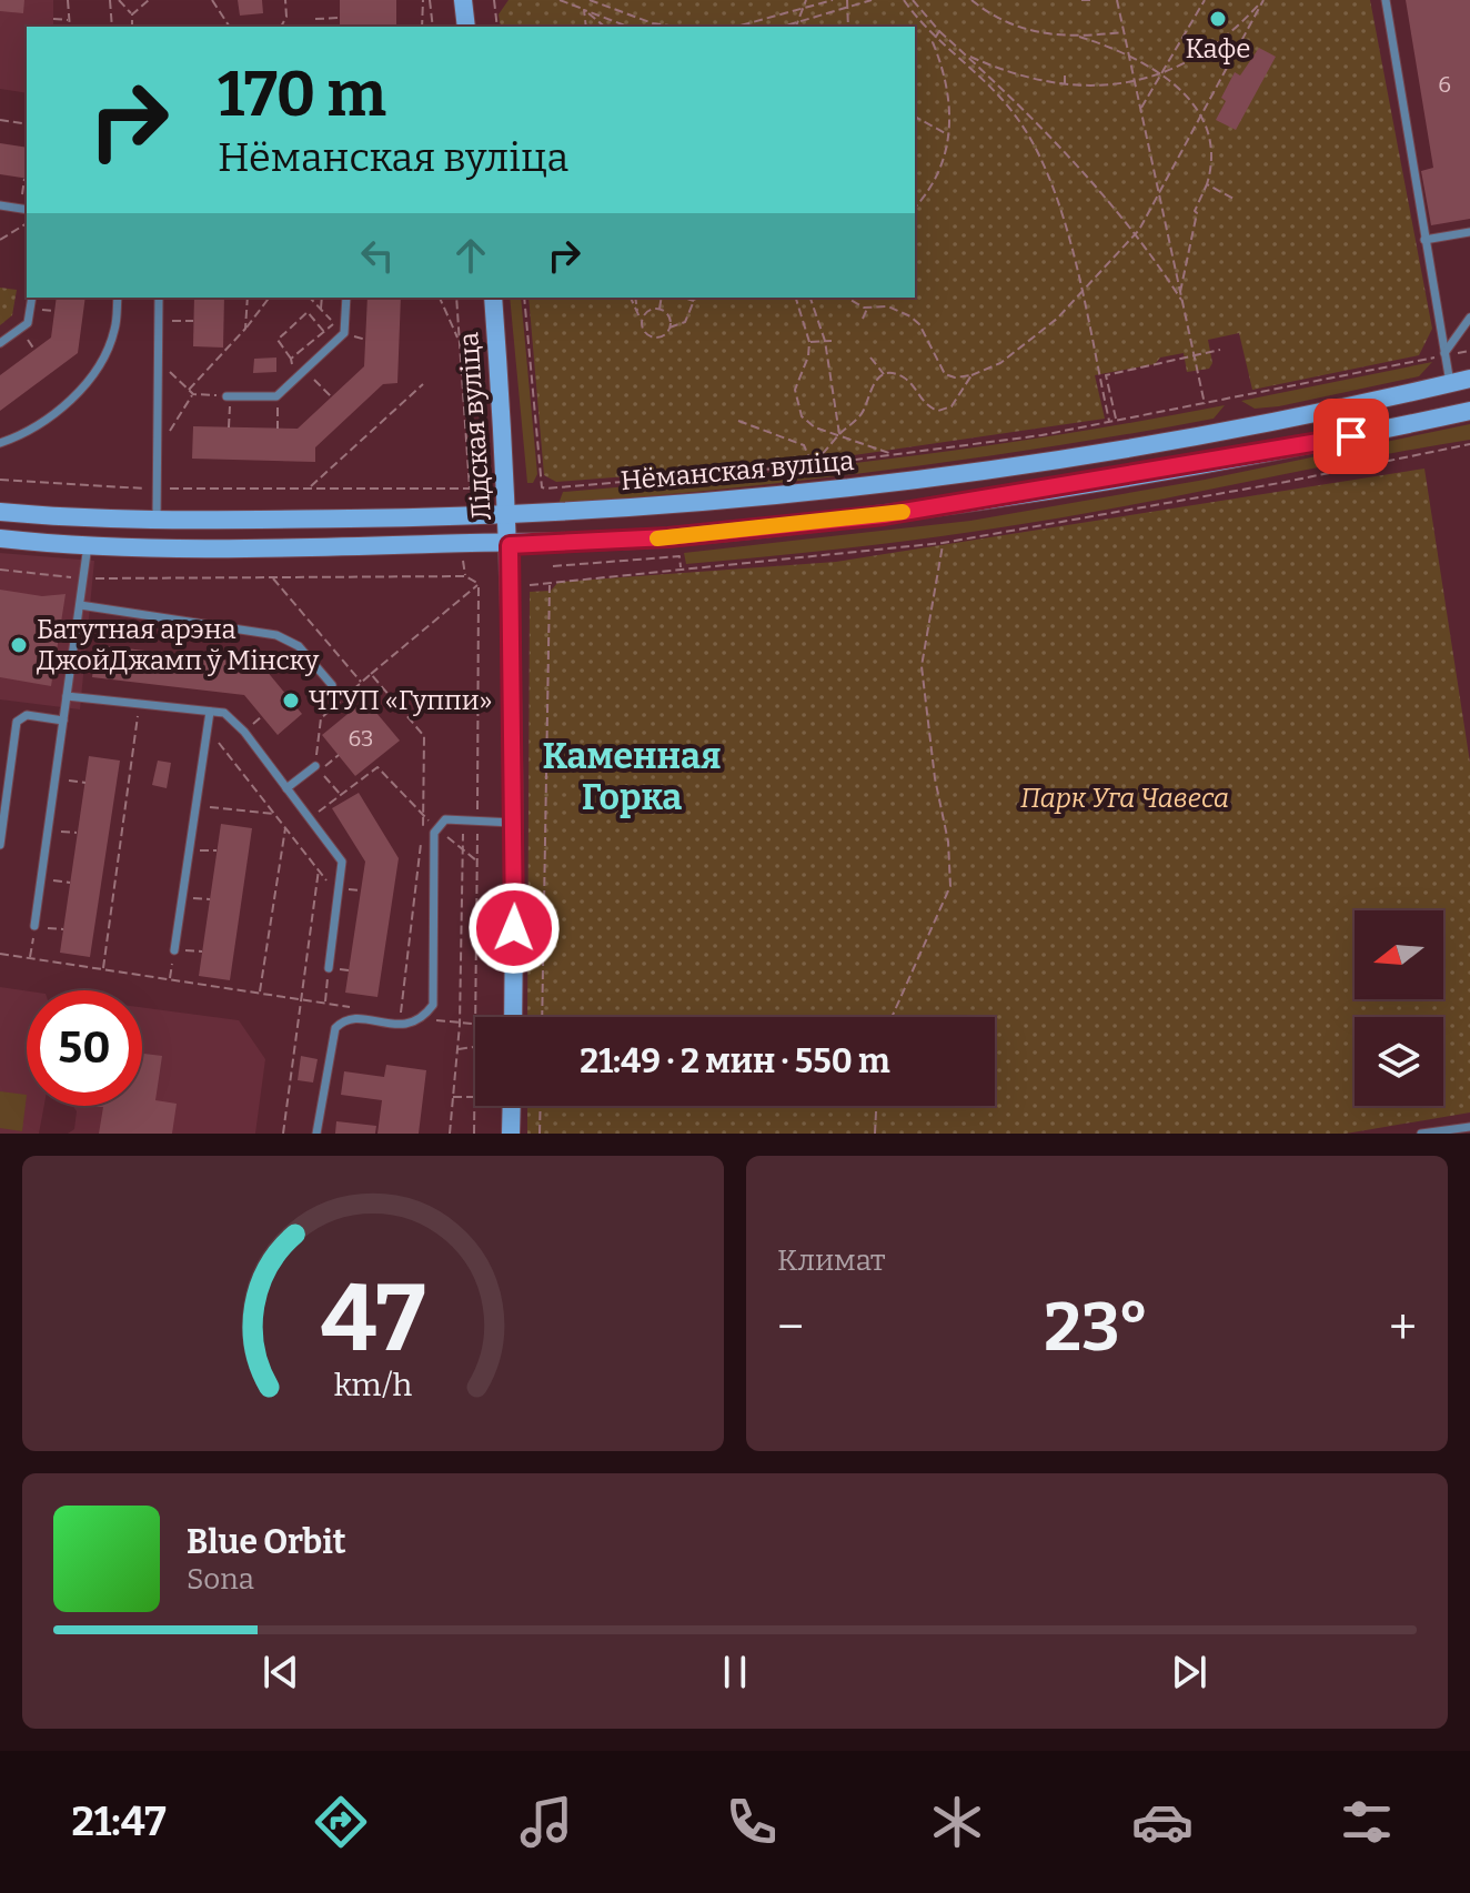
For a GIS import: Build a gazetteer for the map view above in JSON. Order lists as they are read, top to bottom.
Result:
{
  "streets": {
    "main road": ["Лідская вуліца", "Нёманская вуліца"]
  },
  "crossings": [
    ["Лідская вуліца", "Нёманская вуліца"]
  ],
  "districts": ["Каменная Горка"],
  "parks": ["Парк Уга Чавеса"],
  "places": ["Кафе", "Батутная арэна ДжойДжамп ў Мінску", "ЧТУП «Гуппи»"],
  "house_numbers": ["6", "63"],
  "north": "left",
  "page": {
    "turn": ["170 m", "Нёманская вуліца"],
    "limit": "50",
    "trip": "21:49 · 2 мин · 550 m",
    "tile": "Климат",
    "heat": ["−", "23°", "+"],
    "song": ["Blue Orbit", "Sona"],
    "tabs": "21:47",
    "gauge": ["47", "km/h"]
  }
}
